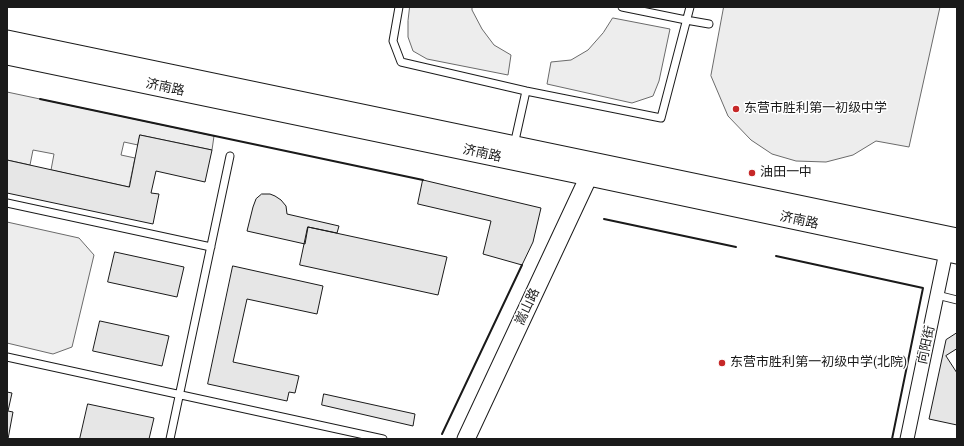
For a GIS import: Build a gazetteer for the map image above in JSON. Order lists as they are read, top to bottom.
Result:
{
  "streets": {
    "main road": ["济南路"],
    "street": ["嵩山路", "向阳街"]
  },
  "crossings": [
    ["济南路", "嵩山路"],
    ["济南路", "向阳街"]
  ],
  "places": ["东营市胜利第一初级中学", "油田一中", "东营市胜利第一初级中学(北院)"]
}
